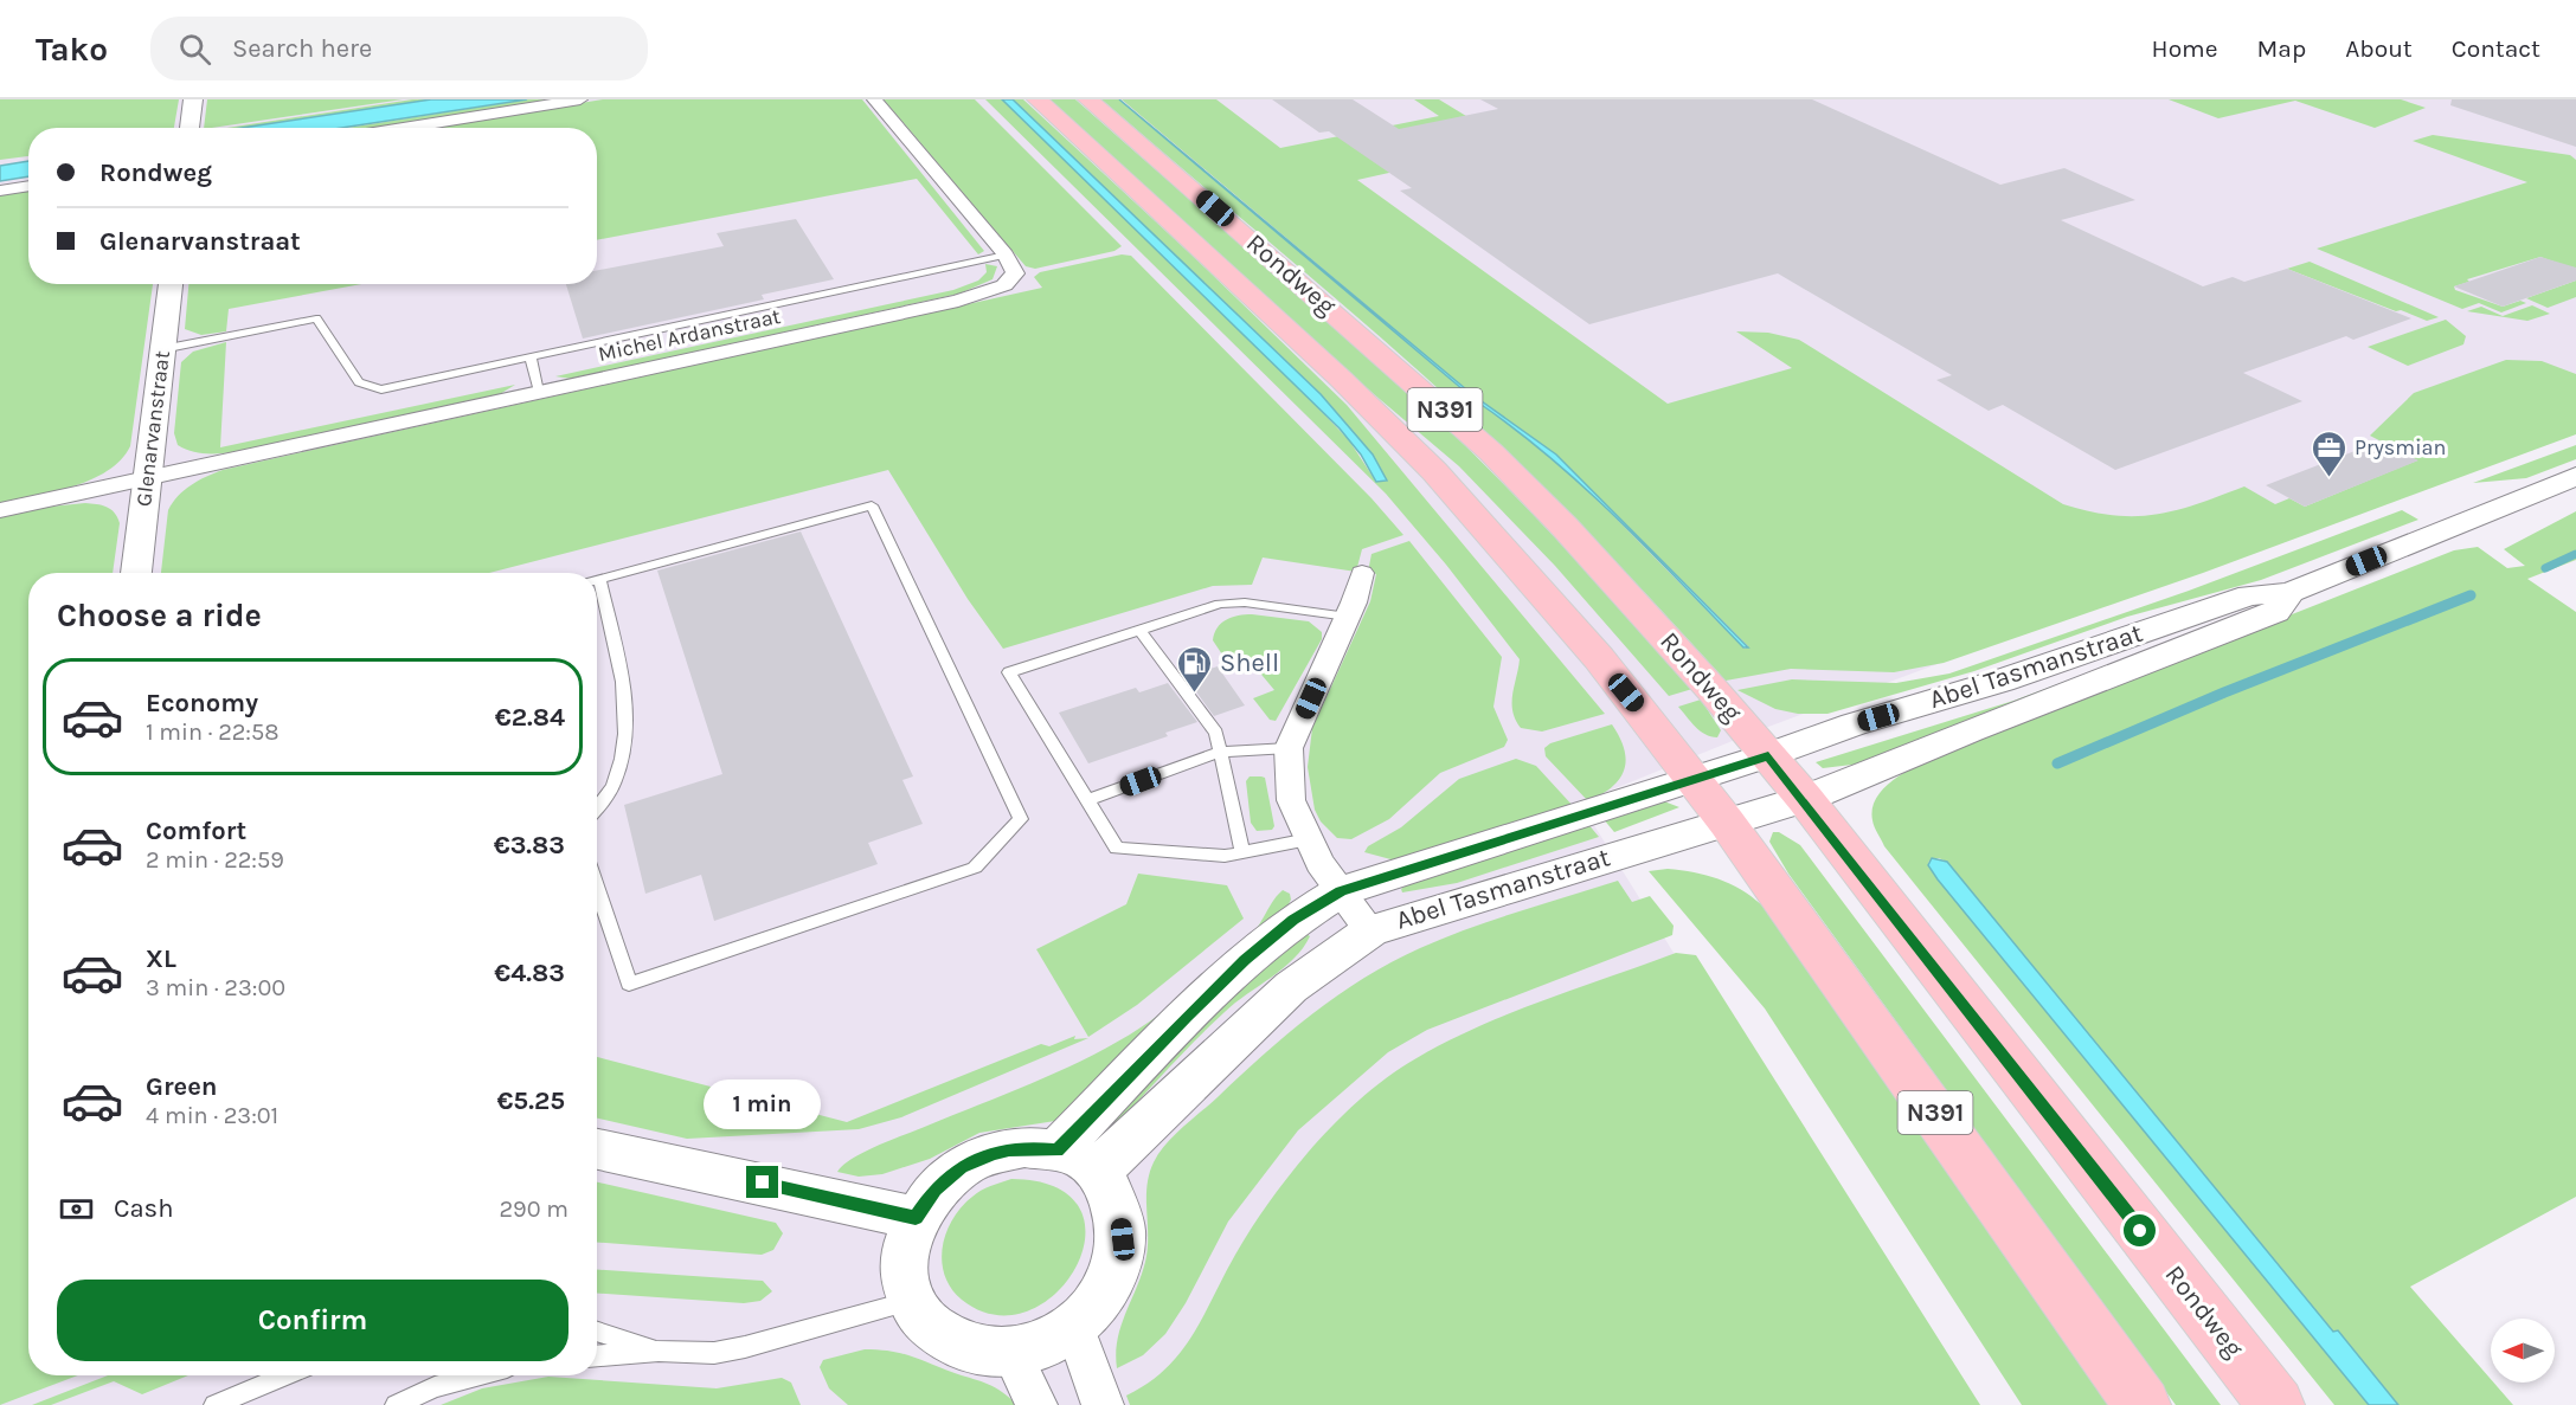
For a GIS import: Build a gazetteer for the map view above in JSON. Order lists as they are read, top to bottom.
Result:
{
  "streets": {
    "main road": ["Rondweg", "N391"],
    "street": ["Michel Ardanstraat", "Glenarvanstraat", "Abel Tasmanstraat"]
  },
  "crossings": [
    ["Rondweg", "Abel Tasmanstraat"],
    ["Michel Ardanstraat", "Glenarvanstraat"]
  ],
  "places": {
    "office": ["Prysmian"],
    "fuel station": ["Shell"]
  },
  "north": "left",
  "page": {
    "header": "Tako",
    "search": "Search here",
    "nav": [
      "Home",
      "Map",
      "About",
      "Contact"
    ],
    "banner": ["Rondweg", "Glenarvanstraat"],
    "heading": "Choose a ride",
    "list": [
      {
        "name": "Economy",
        "note": "1 min · 22:58",
        "value": "€2.84"
      },
      {
        "name": "Comfort",
        "note": "2 min · 22:59",
        "value": "€3.83"
      },
      {
        "name": "XL",
        "note": "3 min · 23:00",
        "value": "€4.83"
      },
      {
        "name": "Green",
        "note": "4 min · 23:01",
        "value": "€5.25"
      }
    ],
    "bubble": "1 min",
    "pay": ["Cash", "290 m"],
    "buttons": "Confirm"
  }
}
